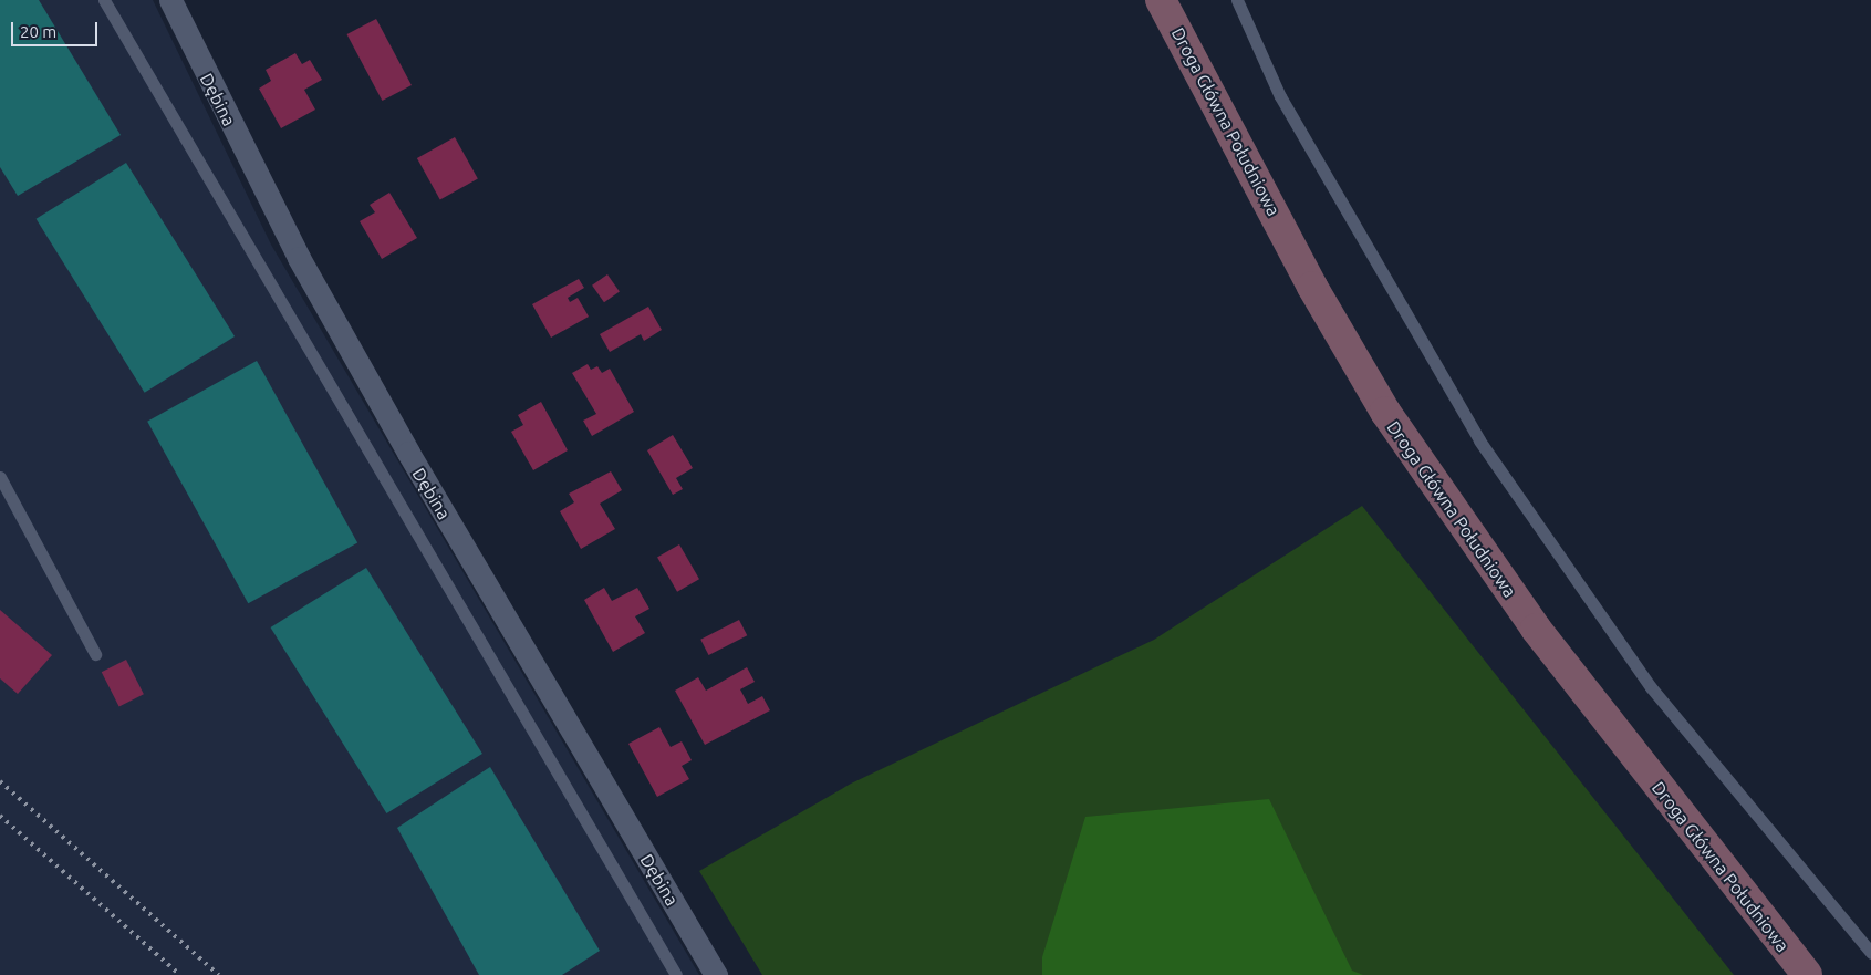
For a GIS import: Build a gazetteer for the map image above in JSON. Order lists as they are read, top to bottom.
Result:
{
  "streets": {
    "main road": ["Droga Główna Południowa"],
    "street": ["Dębina"]
  },
  "scale_bar": "20 m"
}
